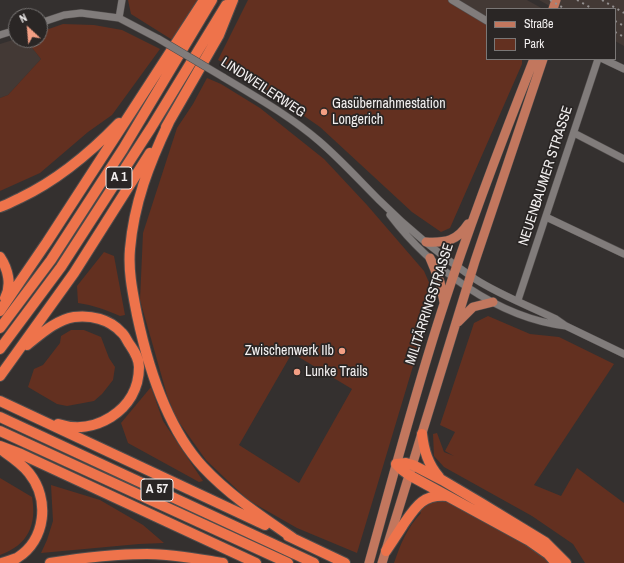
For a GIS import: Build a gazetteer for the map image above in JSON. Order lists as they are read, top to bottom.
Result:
{
  "streets": {
    "highway": ["A 1", "A 57"],
    "main road": ["MILITÄRRINGSTRASSE"],
    "street": ["LINDWEILERWEG", "NEUENBAUMER STRASSE"]
  },
  "crossings": [
    ["LINDWEILERWEG", "NEUENBAUMER STRASSE"],
    ["LINDWEILERWEG", "MILITÄRRINGSTRASSE"]
  ],
  "places": ["Gasübernahmestation Longerich", "Zwischenwerk IIb", "Lunke Trails"],
  "legend": ["Straße", "Park"],
  "north": "top left"
}
